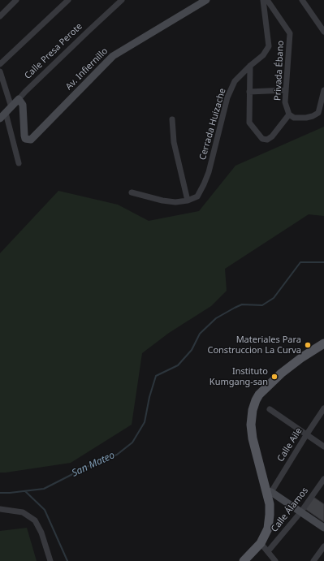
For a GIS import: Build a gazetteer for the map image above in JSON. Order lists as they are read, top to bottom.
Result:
{
  "streets": {
    "street": [
      "Calle Presa Perote",
      "Av. Infiernillo",
      "Privada Ébano",
      "Cerrada Huizache",
      "Calle Aile",
      "Calle Álamos"
    ]
  },
  "crossings": [
    ["Calle Presa Perote", "Av. Infiernillo"]
  ],
  "water": ["San Mateo"],
  "places": ["Materiales Para Construccion La Curva", "Instituto Kumgang-san"]
}
